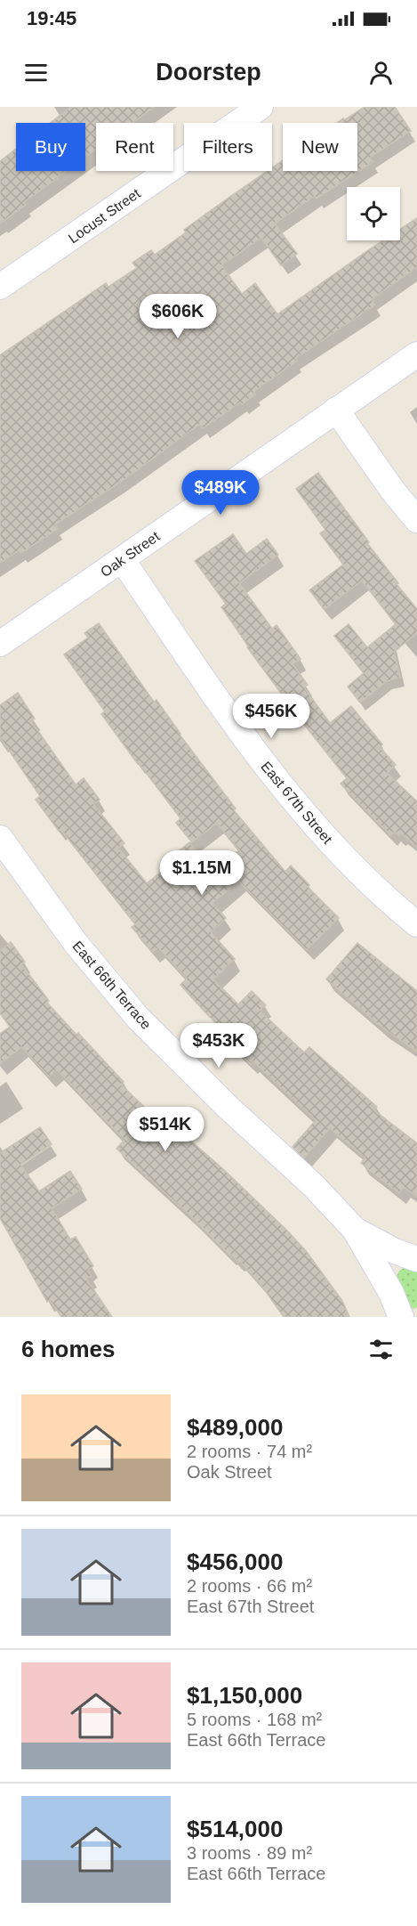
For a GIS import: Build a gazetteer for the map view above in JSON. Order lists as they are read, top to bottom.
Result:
{
  "streets": {
    "street": [
      "Locust Street",
      "Oak Street",
      "East 67th Street",
      "East 66th Terrace"
    ]
  },
  "crossings": [
    ["Oak Street", "East 67th Street"]
  ],
  "page": {
    "status": "19:45",
    "header": "Doorstep",
    "chip": [
      "Buy",
      "Rent",
      "Filters",
      "New"
    ],
    "price": [
      "$606K",
      "$489K",
      "$456K",
      "$1.15M",
      "$453K",
      "$514K"
    ],
    "heading": "6 homes",
    "list": [
      {
        "name": "$489,000",
        "note": "2 rooms · 74 m² · Oak Street"
      },
      {
        "name": "$456,000",
        "note": "2 rooms · 66 m² · East 67th Street"
      },
      {
        "name": "$1,150,000",
        "note": "5 rooms · 168 m² · East 66th Terrace"
      },
      {
        "name": "$514,000",
        "note": "3 rooms · 89 m² · East 66th Terrace"
      }
    ]
  }
}
